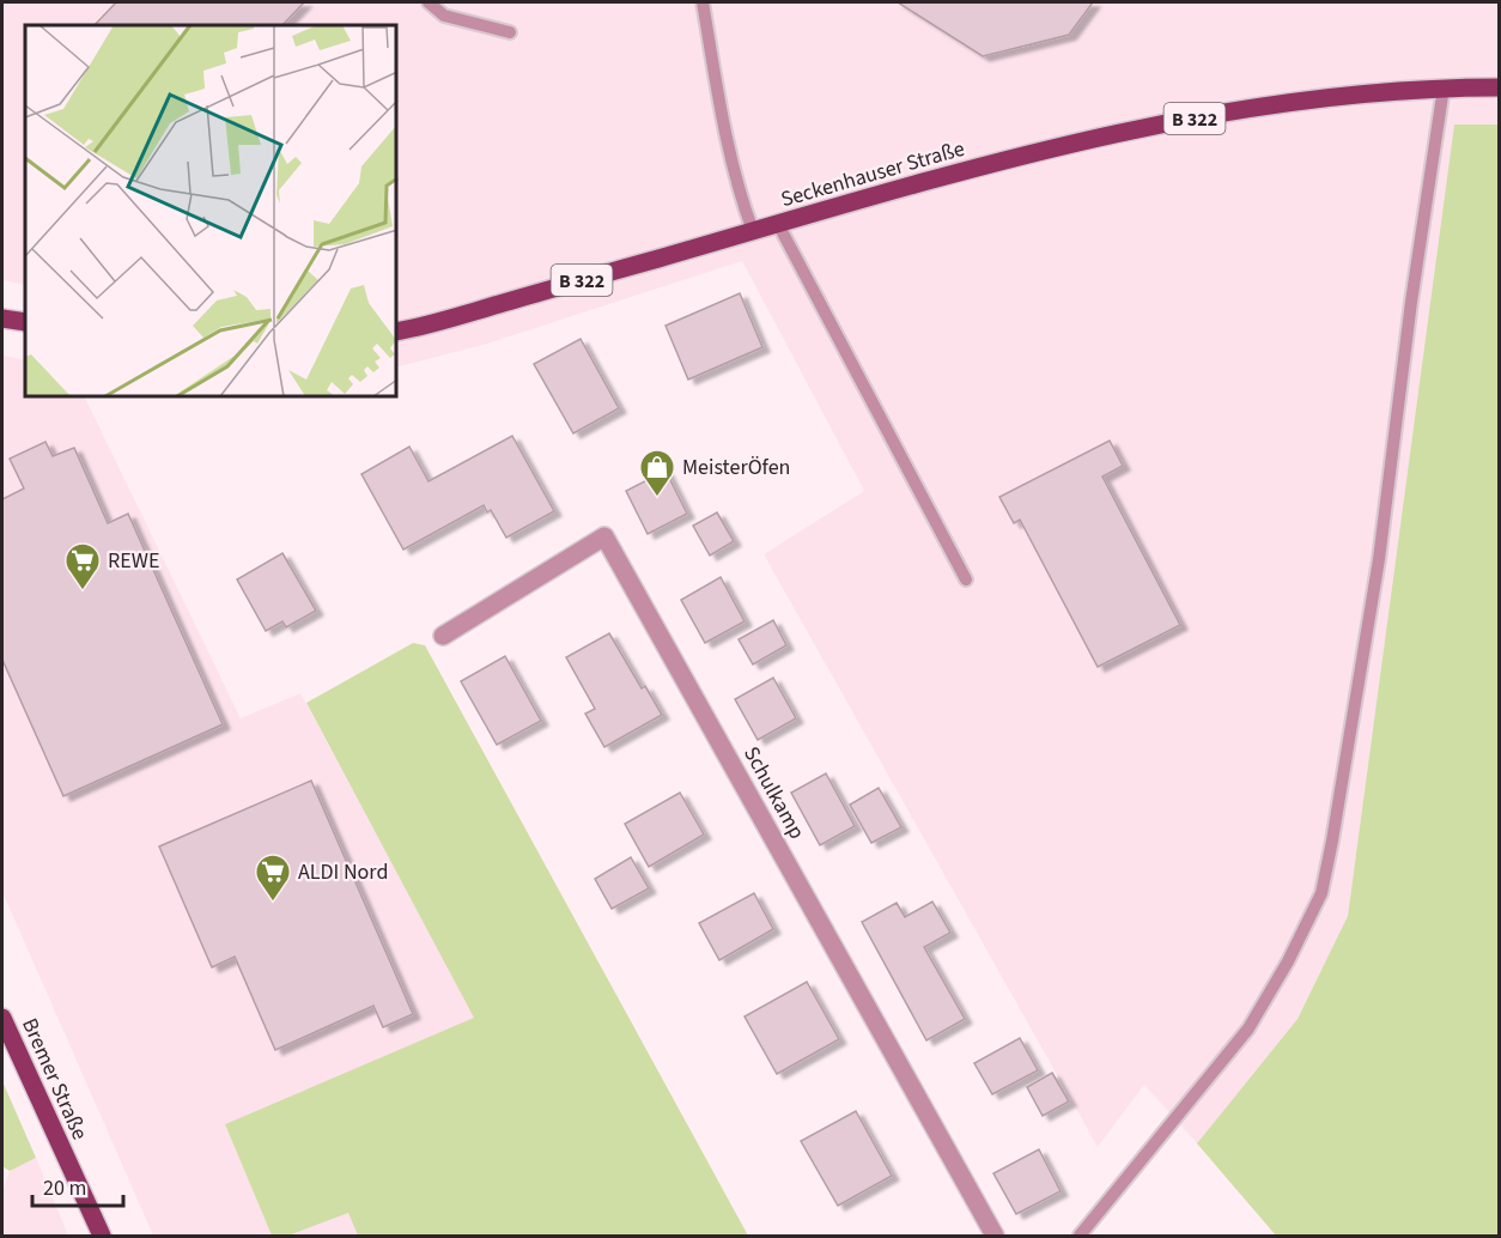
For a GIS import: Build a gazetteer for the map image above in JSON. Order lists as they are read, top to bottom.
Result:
{
  "streets": {
    "main road": ["B 322", "Seckenhauser Straße", "Bremer Straße"],
    "street": ["Schulkamp"]
  },
  "crossings": [
    ["B 322", "Seckenhauser Straße"]
  ],
  "places": {
    "shop": ["MeisterÖfen"],
    "supermarket": ["REWE", "ALDI Nord"]
  },
  "scale_bar": "20 m"
}
